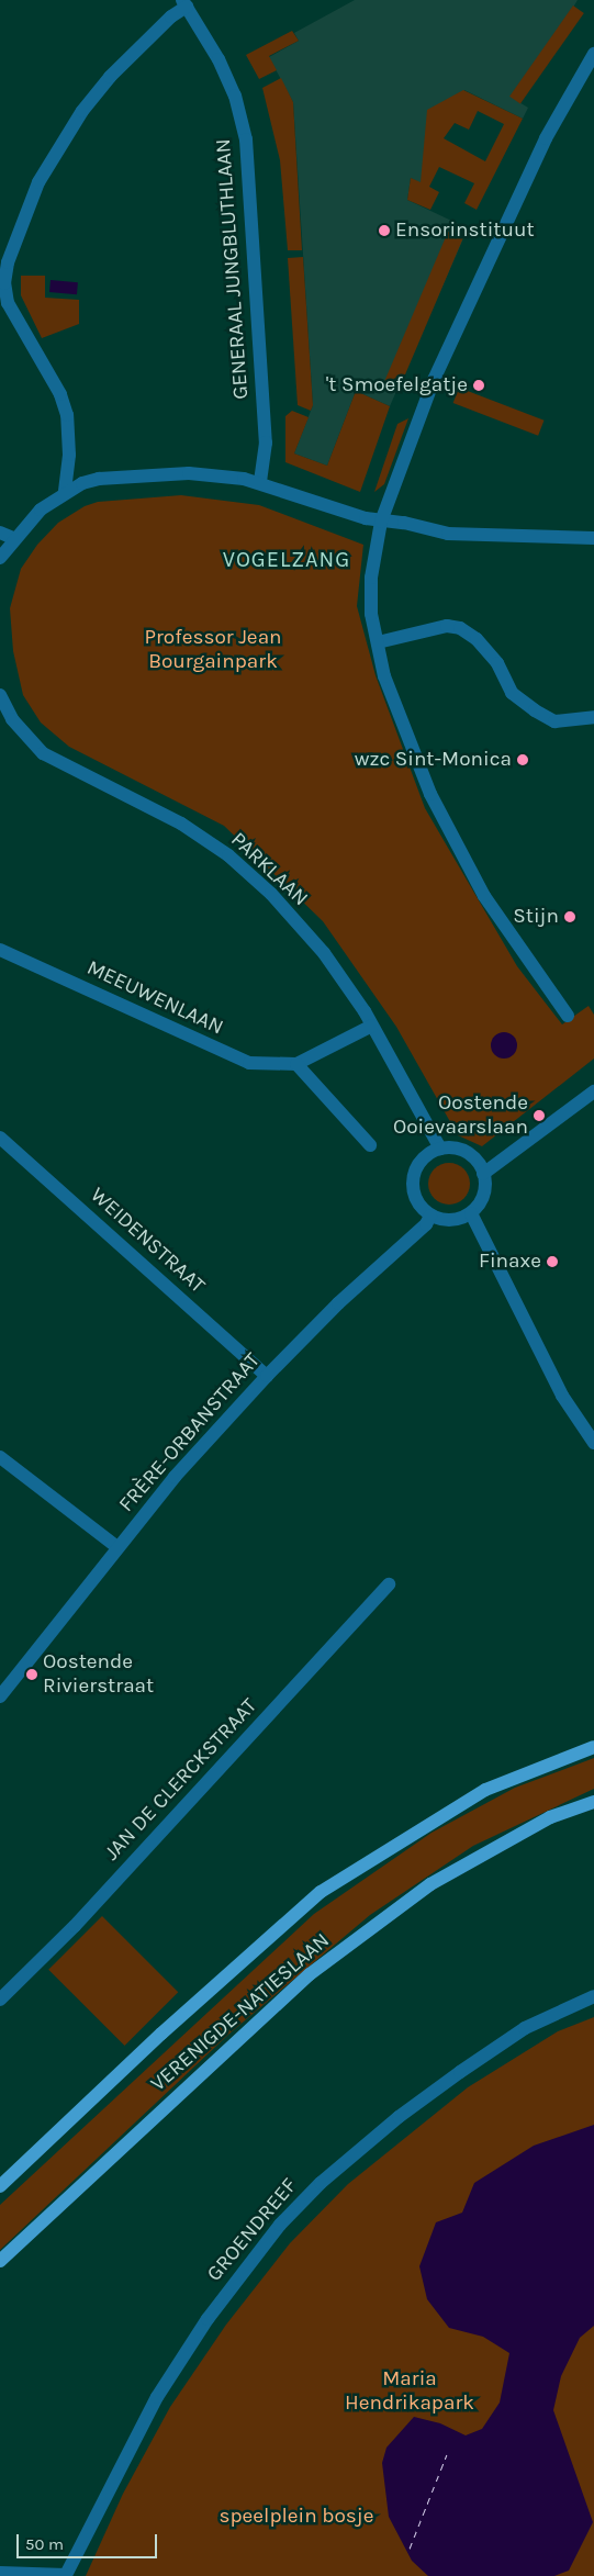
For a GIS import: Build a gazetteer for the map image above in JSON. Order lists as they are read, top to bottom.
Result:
{
  "streets": {
    "main road": ["VERENIGDE-NATIESLAAN"],
    "street": [
      "GENERAAL JUNGBLUTHLAAN",
      "PARKLAAN",
      "MEEUWENLAAN",
      "WEIDENSTRAAT",
      "FRÈRE-ORBANSTRAAT",
      "JAN DE CLERCKSTRAAT",
      "GROENDREEF"
    ]
  },
  "crossings": [
    ["PARKLAAN", "MEEUWENLAAN"],
    ["PARKLAAN", "FRÈRE-ORBANSTRAAT"],
    ["WEIDENSTRAAT", "FRÈRE-ORBANSTRAAT"]
  ],
  "districts": ["VOGELZANG"],
  "parks": ["Professor Jean Bourgainpark", "Maria Hendrikapark", "speelplein bosje"],
  "places": [
    "Ensorinstituut",
    "'t Smoefelgatje",
    "wzc Sint-Monica",
    "Stijn",
    "Oostende Ooievaarslaan",
    "Finaxe",
    "Oostende Rivierstraat"
  ],
  "scale_bar": "50 m"
}
